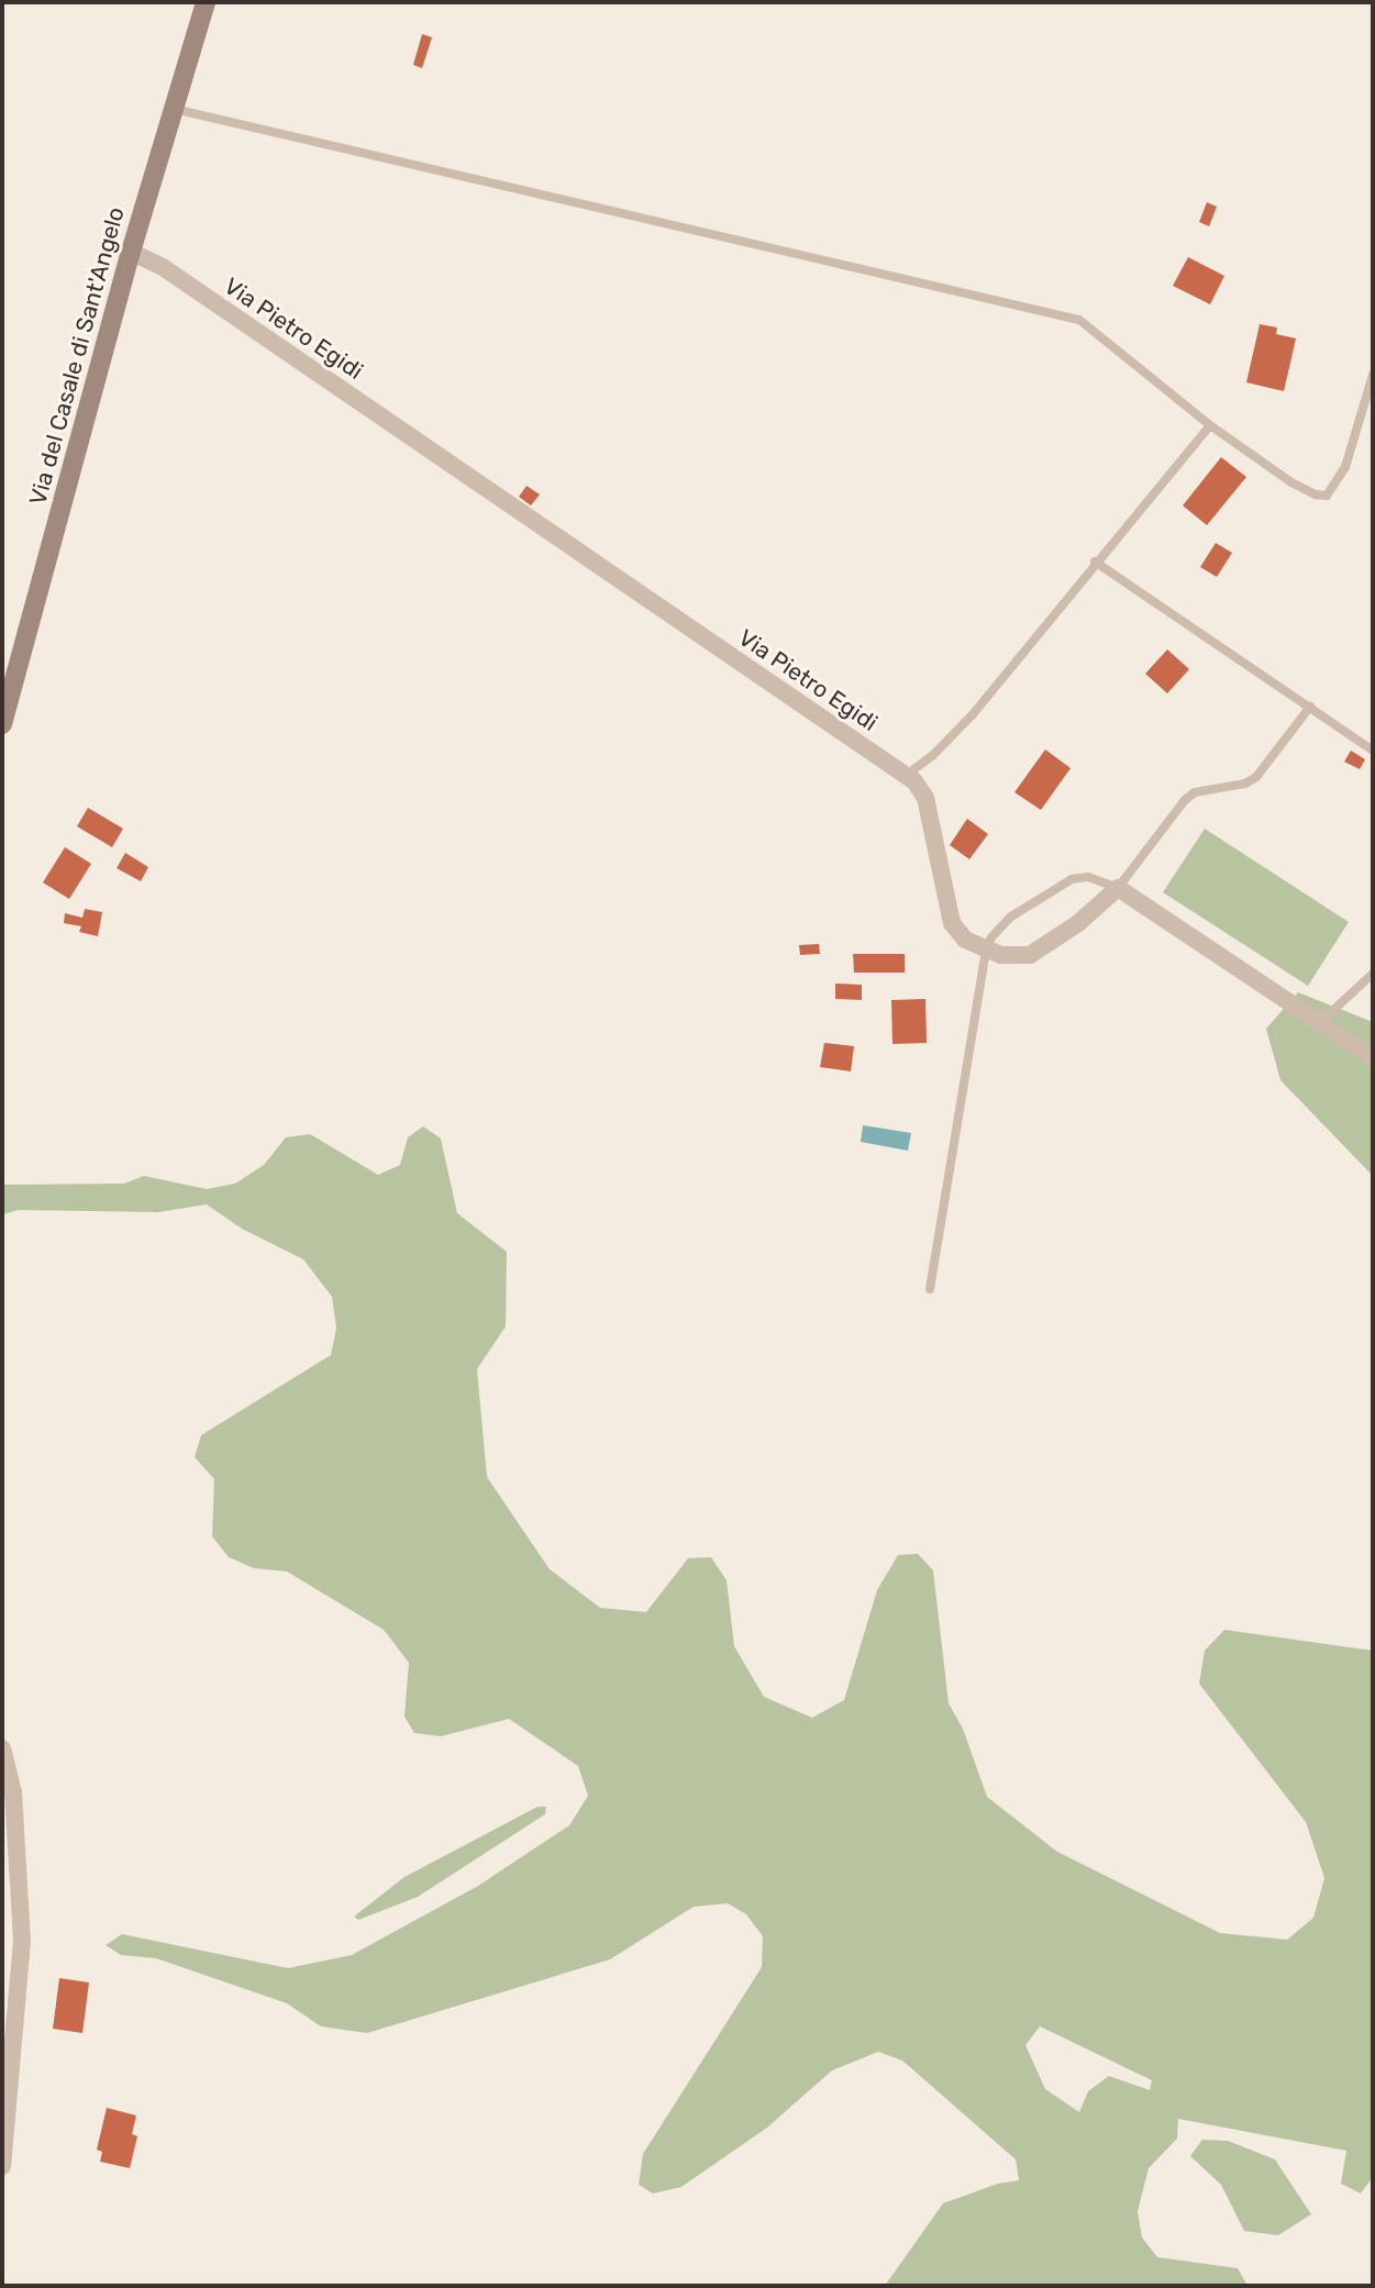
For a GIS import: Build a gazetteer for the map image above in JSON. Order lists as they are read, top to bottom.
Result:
{
  "streets": {
    "main road": ["Via del Casale di Sant'Angelo"],
    "street": ["Via Pietro Egidi"]
  },
  "crossings": [
    ["Via Pietro Egidi", "Via del Casale di Sant'Angelo"]
  ]
}
